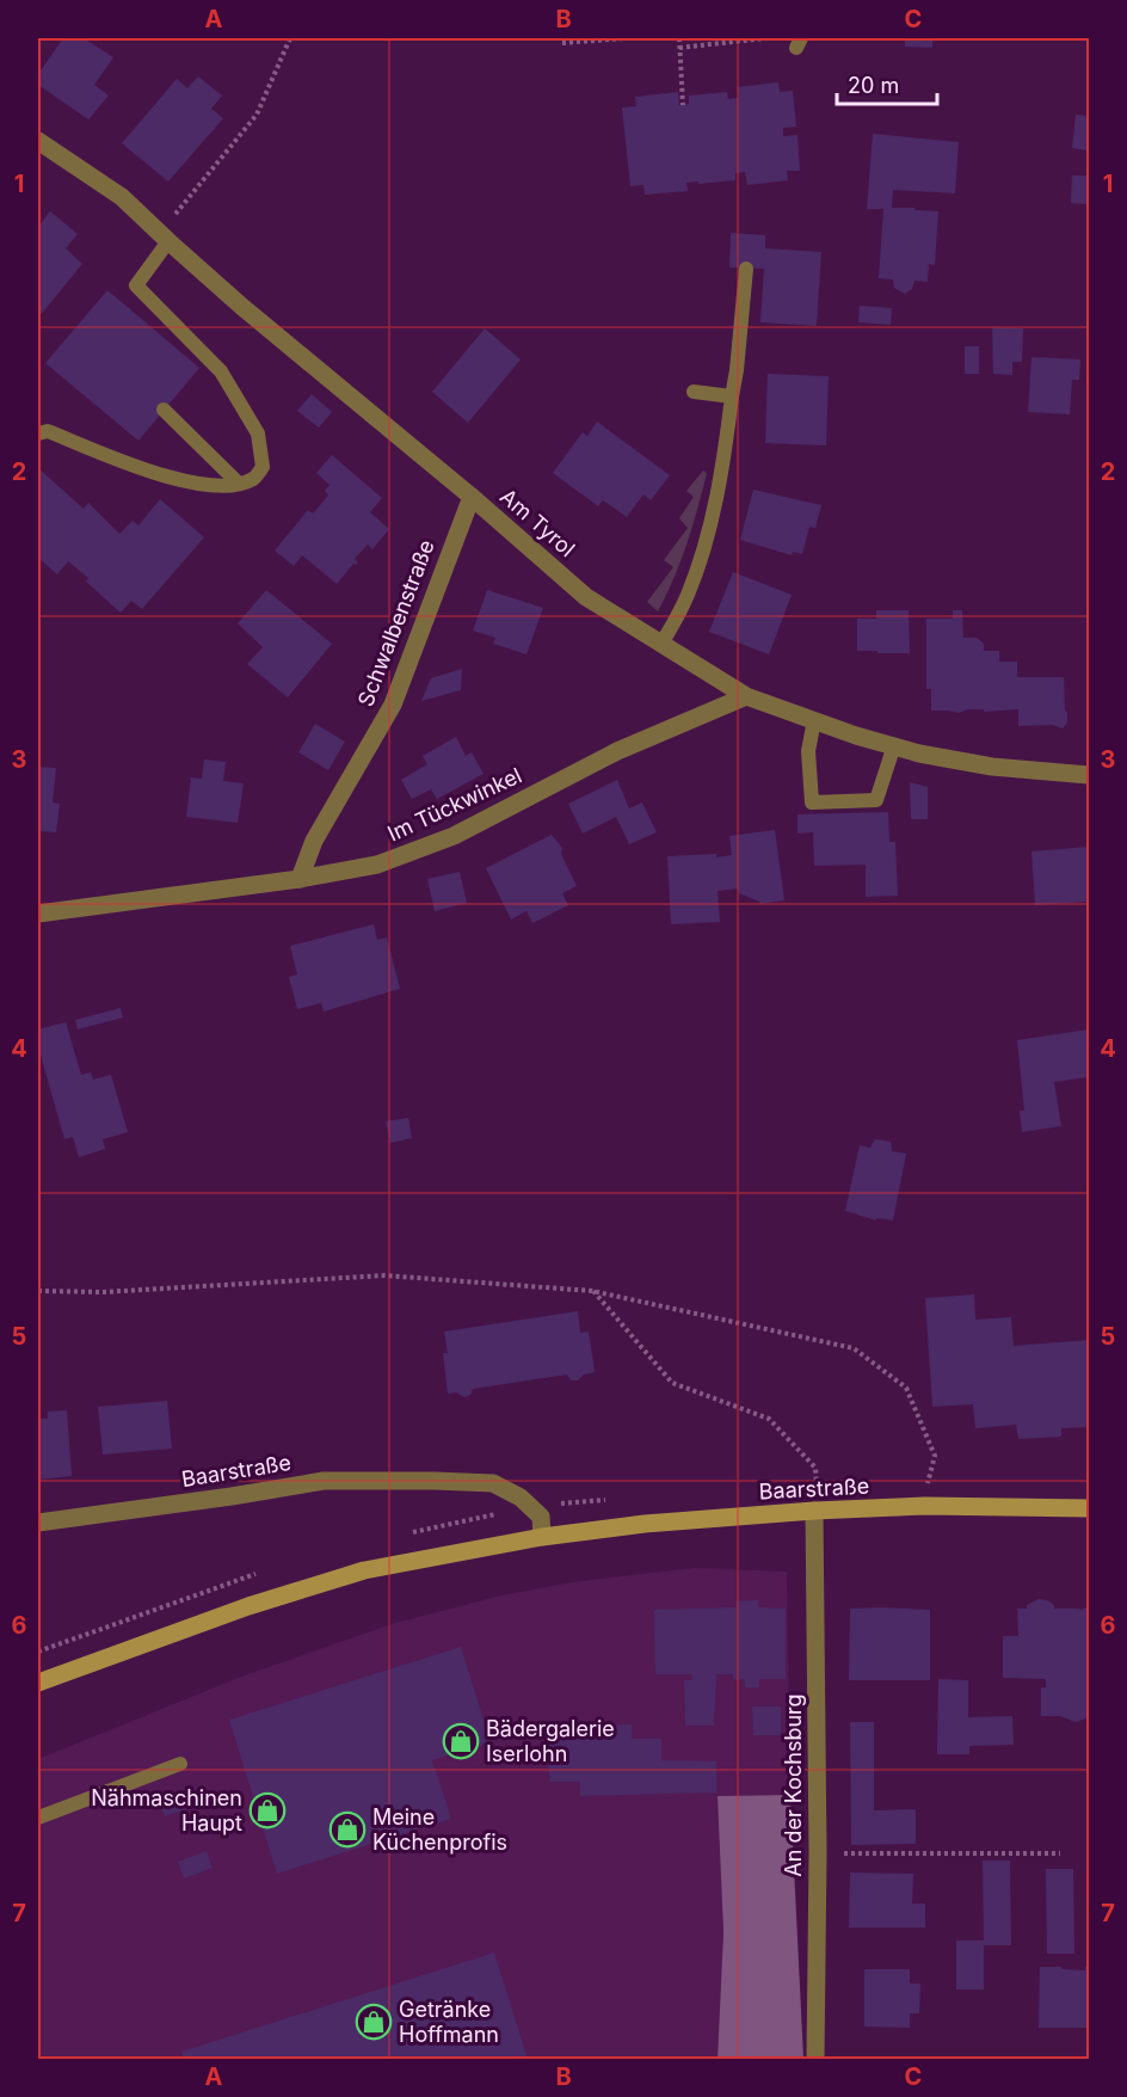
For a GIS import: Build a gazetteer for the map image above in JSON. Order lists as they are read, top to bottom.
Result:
{
  "streets": {
    "main road": ["Baarstraße"],
    "street": [
      "Am Tyrol",
      "Schwalbenstraße",
      "Im Tückwinkel",
      "An der Kochsburg"
    ]
  },
  "crossings": [
    ["Am Tyrol", "Schwalbenstraße"],
    ["Am Tyrol", "Im Tückwinkel"],
    ["Schwalbenstraße", "Im Tückwinkel"],
    ["Baarstraße", "An der Kochsburg"]
  ],
  "places": {
    "shop": [
      "Bädergalerie Iserlohn",
      "Nähmaschinen Haupt",
      "Meine Küchenprofis",
      "Getränke Hoffmann"
    ]
  },
  "scale_bar": "20 m",
  "grid": {
    "columns": ["A", "B", "C"],
    "rows": [
      "1",
      "2",
      "3",
      "4",
      "5",
      "6",
      "7"
    ]
  }
}
